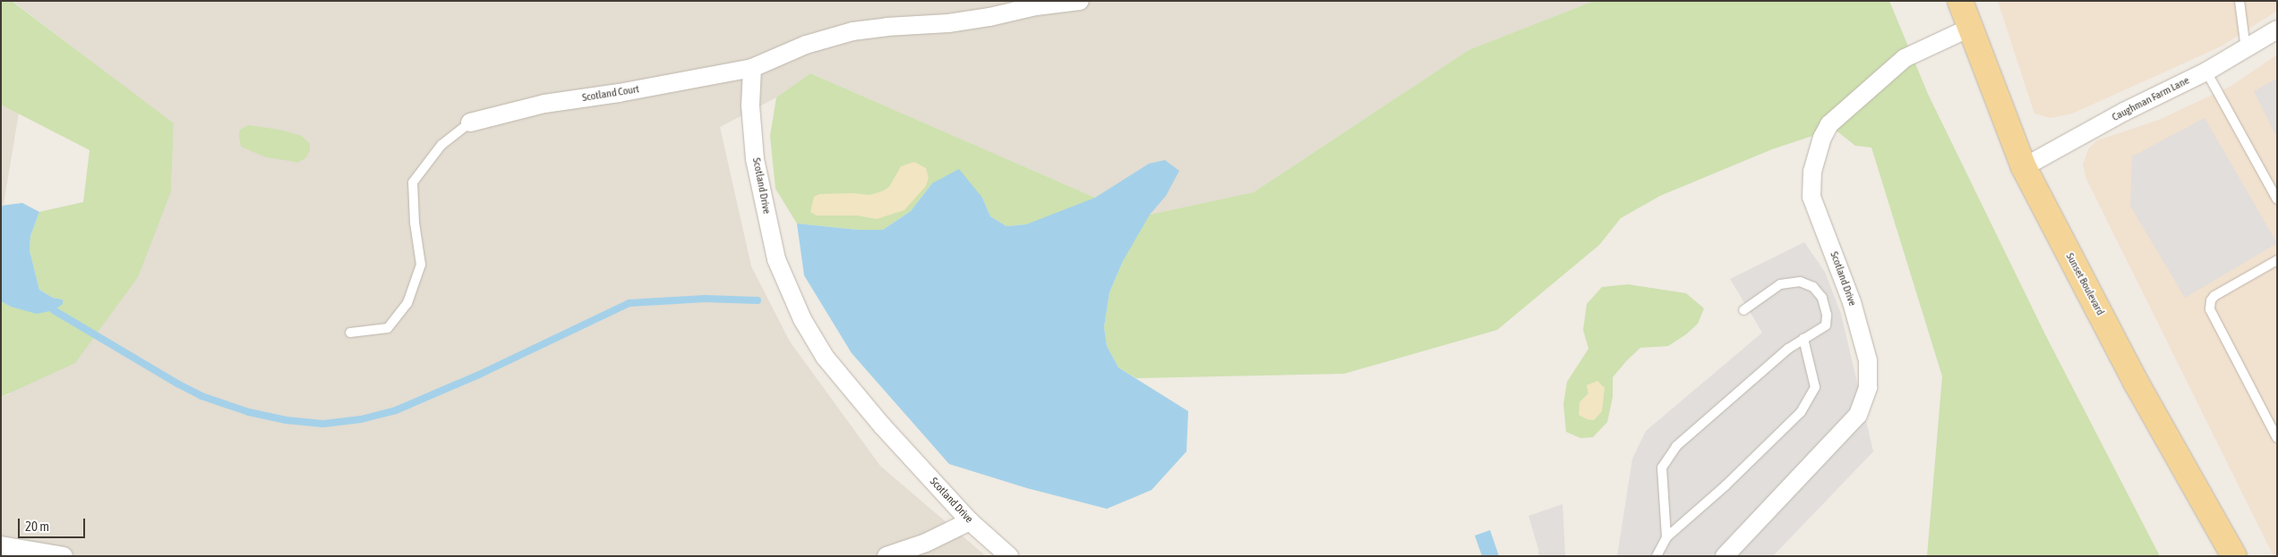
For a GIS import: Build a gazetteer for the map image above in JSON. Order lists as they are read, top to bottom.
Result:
{
  "streets": {
    "main road": ["Sunset Boulevard"],
    "street": ["Scotland Court", "Caughman Farm Lane", "Scotland Drive"]
  },
  "crossings": [
    ["Scotland Court", "Scotland Drive"],
    ["Caughman Farm Lane", "Sunset Boulevard"],
    ["Scotland Drive", "Sunset Boulevard"]
  ],
  "scale_bar": "20 m"
}
